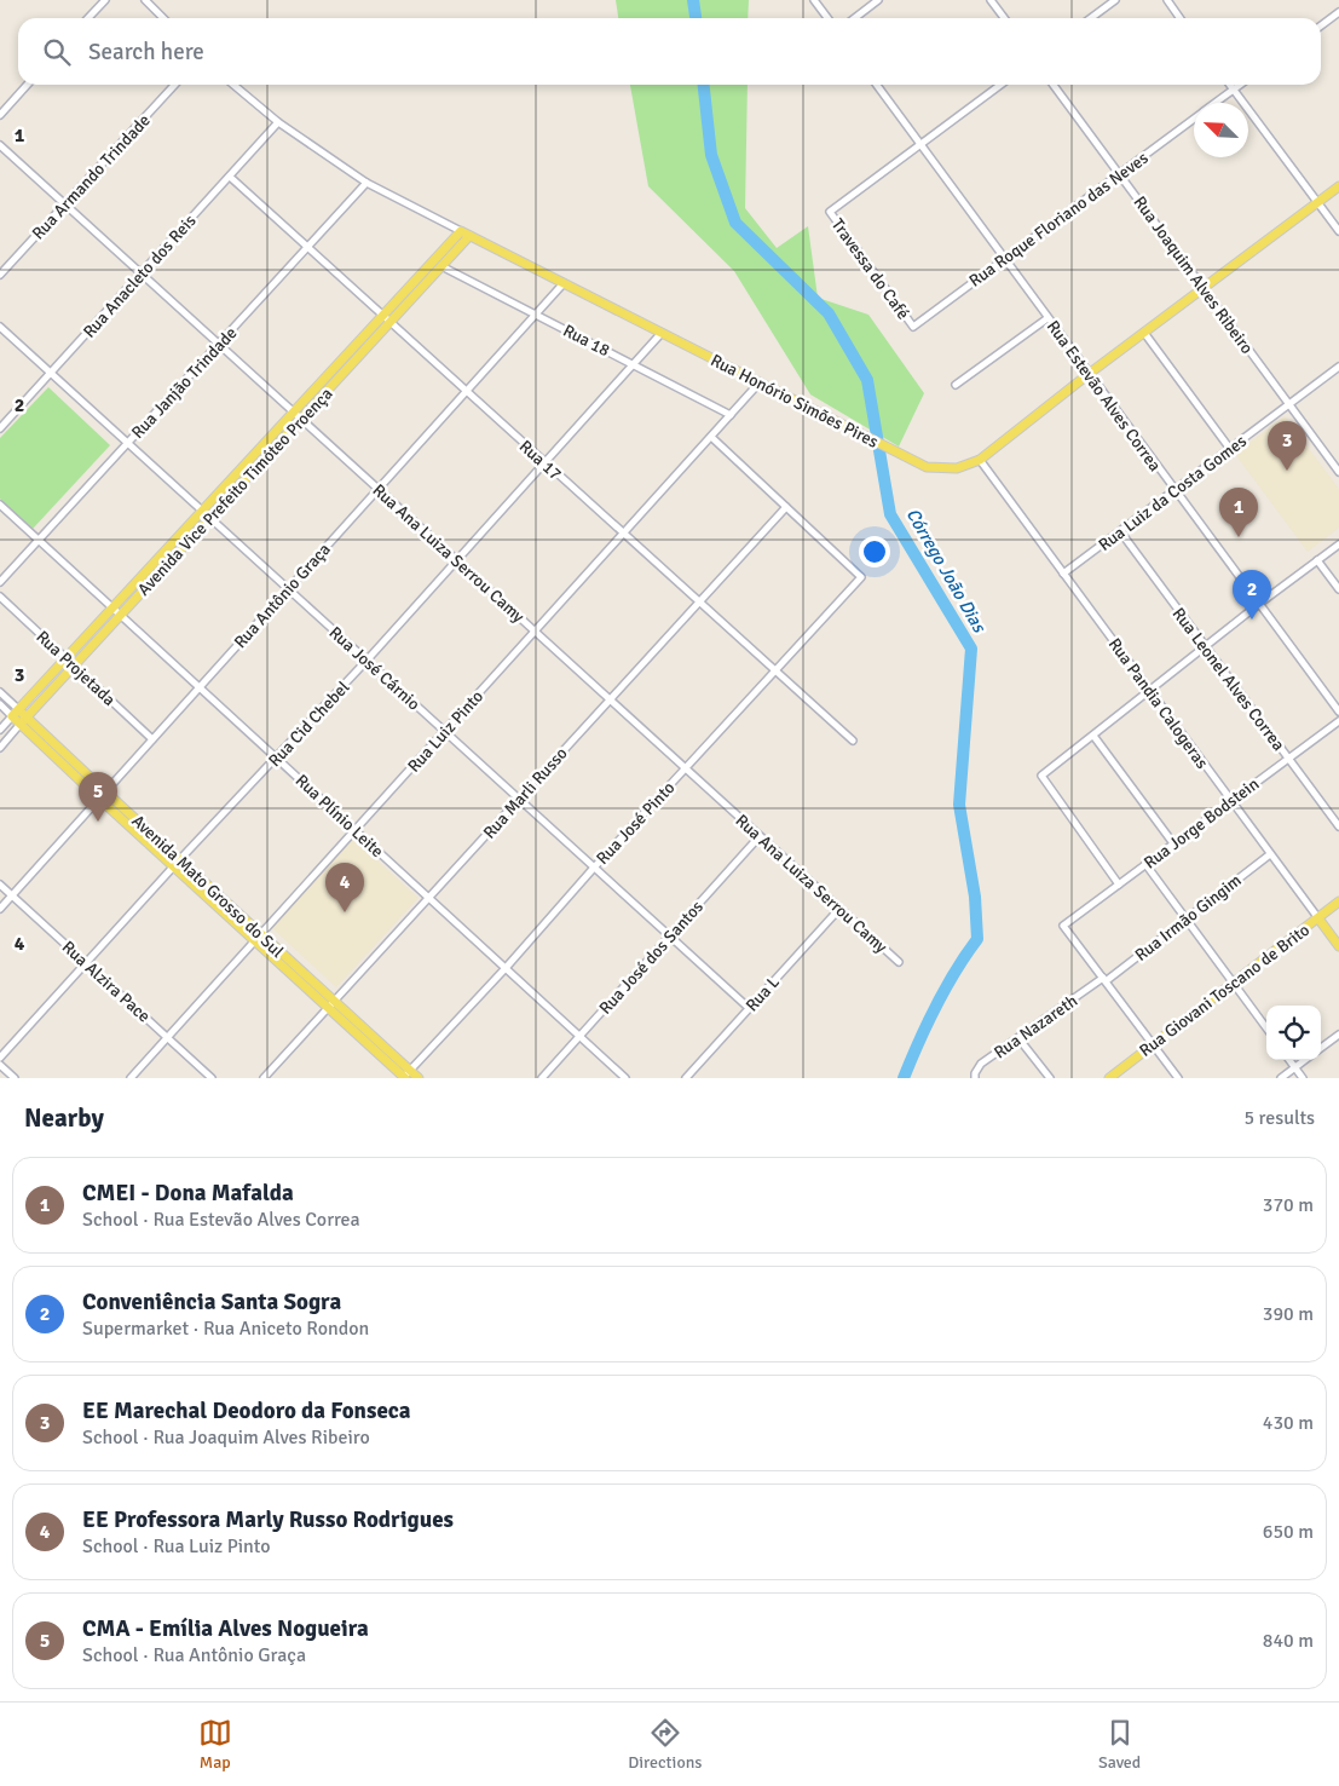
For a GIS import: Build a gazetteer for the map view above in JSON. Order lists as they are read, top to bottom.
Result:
{
  "streets": {
    "main road": [
      "Rua Honório Simões Pires",
      "Avenida Vice Prefeito Timóteo Proença",
      "Rua Pandia Calogeras",
      "Avenida Mato Grosso do Sul",
      "Rua Giovani Toscano de Brito"
    ],
    "street": [
      "Rua Armando Trindade",
      "Rua Roque Floriano das Neves",
      "Travessa do Café",
      "Rua Joaquim Alves Ribeiro",
      "Rua Anacleto dos Reis",
      "Rua 18",
      "Rua Janjão Trindade",
      "Rua Estevão Alves Correa",
      "Rua 17",
      "Rua Luiz da Costa Gomes",
      "Rua Ana Luiza Serrou Camy",
      "Rua Antônio Graça",
      "Rua Projetada",
      "Rua José Cárnio",
      "Rua Leonel Alves Correa",
      "Rua Cid Chebel",
      "Rua Luiz Pinto",
      "Rua Marli Russo",
      "Rua Plínio Leite",
      "Rua José Pinto",
      "Rua Jorge Bodstein",
      "Rua Irmão Gingim",
      "Rua José dos Santos",
      "Rua Alzira Pace",
      "Rua L",
      "Rua Nazareth"
    ]
  },
  "crossings": [
    ["Rua Armando Trindade", "Rua Ana Luiza Serrou Camy"],
    ["Rua Roque Floriano das Neves", "Travessa do Café"],
    ["Rua Roque Floriano das Neves", "Rua Joaquim Alves Ribeiro"],
    ["Rua Roque Floriano das Neves", "Rua Estevão Alves Correa"],
    ["Travessa do Café", "Rua Estevão Alves Correa"],
    ["Rua Joaquim Alves Ribeiro", "Rua Honório Simões Pires"],
    ["Rua Joaquim Alves Ribeiro", "Rua Luiz da Costa Gomes"],
    ["Rua Anacleto dos Reis", "Rua Honório Simões Pires"],
    ["Rua Anacleto dos Reis", "Rua 17"],
    ["Rua Anacleto dos Reis", "Rua Ana Luiza Serrou Camy"],
    ["Rua Anacleto dos Reis", "Rua José Cárnio"],
    ["Rua 18", "Avenida Vice Prefeito Timóteo Proença"],
    ["Rua 18", "Rua Antônio Graça"],
    ["Rua 18", "Rua Cid Chebel"],
    ["Rua 18", "Rua Luiz Pinto"],
    ["Rua Janjão Trindade", "Rua Honório Simões Pires"],
    ["Rua Janjão Trindade", "Rua 17"],
    ["Rua Janjão Trindade", "Rua Ana Luiza Serrou Camy"],
    ["Rua Janjão Trindade", "Rua José Cárnio"],
    ["Rua Janjão Trindade", "Rua Plínio Leite"],
    ["Rua Estevão Alves Correa", "Rua Honório Simões Pires"],
    ["Rua Estevão Alves Correa", "Rua Luiz da Costa Gomes"],
    ["Rua Honório Simões Pires", "Avenida Vice Prefeito Timóteo Proença"],
    ["Rua Honório Simões Pires", "Rua Antônio Graça"],
    ["Rua Honório Simões Pires", "Rua Pandia Calogeras"],
    ["Rua Honório Simões Pires", "Rua Cid Chebel"],
    ["Rua Honório Simões Pires", "Rua Luiz Pinto"],
    ["Rua 17", "Avenida Vice Prefeito Timóteo Proença"],
    ["Rua 17", "Rua Antônio Graça"],
    ["Rua 17", "Rua Cid Chebel"],
    ["Rua 17", "Rua Luiz Pinto"],
    ["Rua 17", "Rua Marli Russo"],
    ["Rua 17", "Rua José Pinto"],
    ["Avenida Vice Prefeito Timóteo Proença", "Rua Ana Luiza Serrou Camy"],
    ["Avenida Vice Prefeito Timóteo Proença", "Rua Projetada"],
    ["Avenida Vice Prefeito Timóteo Proença", "Rua José Cárnio"],
    ["Avenida Vice Prefeito Timóteo Proença", "Rua Plínio Leite"],
    ["Avenida Vice Prefeito Timóteo Proença", "Avenida Mato Grosso do Sul"],
    ["Rua Luiz da Costa Gomes", "Rua Leonel Alves Correa"],
    ["Rua Luiz da Costa Gomes", "Rua Pandia Calogeras"],
    ["Rua Ana Luiza Serrou Camy", "Rua Antônio Graça"],
    ["Rua Ana Luiza Serrou Camy", "Rua Cid Chebel"],
    ["Rua Ana Luiza Serrou Camy", "Rua Luiz Pinto"],
    ["Rua Ana Luiza Serrou Camy", "Rua Marli Russo"],
    ["Rua Ana Luiza Serrou Camy", "Rua José Pinto"],
    ["Rua Ana Luiza Serrou Camy", "Rua José dos Santos"],
    ["Rua Ana Luiza Serrou Camy", "Rua L"],
    ["Rua Antônio Graça", "Rua Projetada"],
    ["Rua Antônio Graça", "Rua José Cárnio"],
    ["Rua Antônio Graça", "Rua Plínio Leite"],
    ["Rua Antônio Graça", "Avenida Mato Grosso do Sul"],
    ["Rua Antônio Graça", "Rua Alzira Pace"],
    ["Rua José Cárnio", "Rua Cid Chebel"],
    ["Rua José Cárnio", "Rua Luiz Pinto"],
    ["Rua José Cárnio", "Rua Marli Russo"],
    ["Rua José Cárnio", "Rua José Pinto"],
    ["Rua José Cárnio", "Rua José dos Santos"],
    ["Rua José Cárnio", "Rua L"],
    ["Rua Leonel Alves Correa", "Rua Jorge Bodstein"],
    ["Rua Pandia Calogeras", "Rua Jorge Bodstein"],
    ["Rua Pandia Calogeras", "Rua Irmão Gingim"],
    ["Rua Pandia Calogeras", "Rua Giovani Toscano de Brito"],
    ["Rua Cid Chebel", "Rua Plínio Leite"],
    ["Rua Cid Chebel", "Avenida Mato Grosso do Sul"],
    ["Rua Cid Chebel", "Rua Alzira Pace"],
    ["Rua Luiz Pinto", "Rua Plínio Leite"],
    ["Rua Luiz Pinto", "Avenida Mato Grosso do Sul"],
    ["Rua Luiz Pinto", "Rua Alzira Pace"],
    ["Rua Marli Russo", "Rua Plínio Leite"],
    ["Rua Marli Russo", "Rua José Pinto"],
    ["Rua Marli Russo", "Avenida Mato Grosso do Sul"],
    ["Rua Plínio Leite", "Rua José Pinto"],
    ["Rua Plínio Leite", "Rua José dos Santos"],
    ["Rua José Pinto", "Avenida Mato Grosso do Sul"],
    ["Rua Jorge Bodstein", "Rua Irmão Gingim"],
    ["Rua Jorge Bodstein", "Rua Nazareth"],
    ["Rua Irmão Gingim", "Rua Nazareth"]
  ],
  "water": ["Córrego João Dias"],
  "north": "top left",
  "page": {
    "search": "Search here",
    "pins": [
      "3",
      "1",
      "2",
      "5",
      "4"
    ],
    "heading": ["Nearby", "5 results"],
    "list": [
      {
        "mark": "1",
        "name": "CMEI - Dona Mafalda",
        "note": "School · Rua Estevão Alves Correa",
        "value": "370 m"
      },
      {
        "mark": "2",
        "name": "Conveniência Santa Sogra",
        "note": "Supermarket · Rua Aniceto Rondon",
        "value": "390 m"
      },
      {
        "mark": "3",
        "name": "EE Marechal Deodoro da Fonseca",
        "note": "School · Rua Joaquim Alves Ribeiro",
        "value": "430 m"
      },
      {
        "mark": "4",
        "name": "EE Professora Marly Russo Rodrigues",
        "note": "School · Rua Luiz Pinto",
        "value": "650 m"
      },
      {
        "mark": "5",
        "name": "CMA - Emília Alves Nogueira",
        "note": "School · Rua Antônio Graça",
        "value": "840 m"
      }
    ],
    "nav": ["Map", "Directions", "Saved"]
  },
  "grid": {
    "rows": [
      "1",
      "2",
      "3",
      "4"
    ]
  }
}
